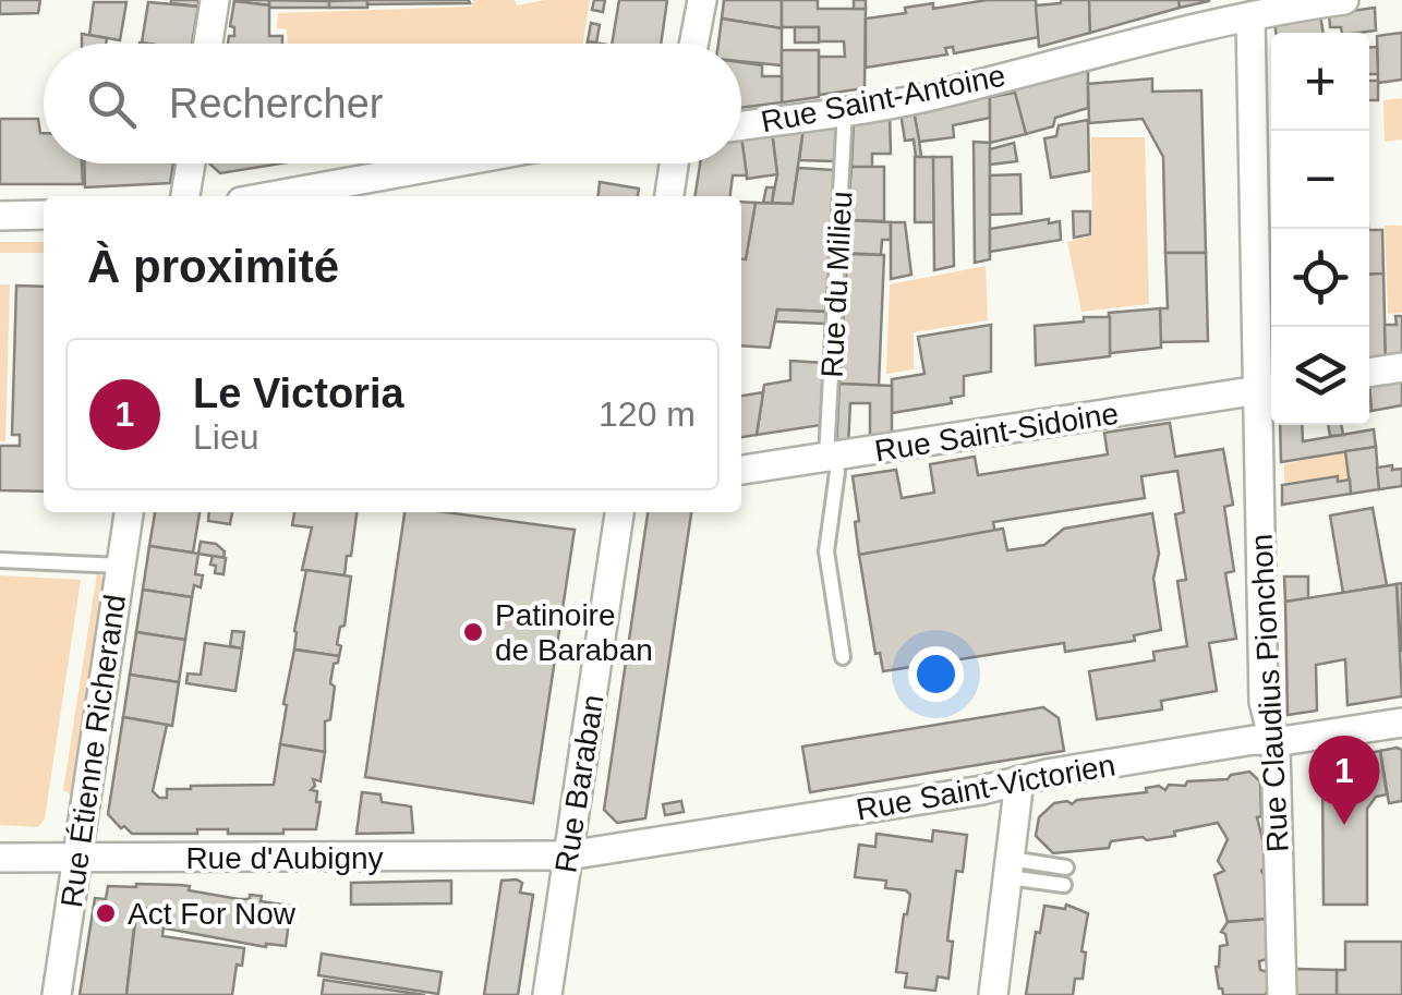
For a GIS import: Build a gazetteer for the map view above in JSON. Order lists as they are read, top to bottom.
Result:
{
  "streets": {
    "street": [
      "Rue Saint-Antoine",
      "Rue Saint-Sidoine",
      "Rue Claudius Pionchon",
      "Rue Étienne Richerand",
      "Rue Baraban",
      "Rue Saint-Victorien",
      "Rue d'Aubigny"
    ],
    "lane": ["Rue du Milieu"]
  },
  "crossings": [
    ["Rue Saint-Antoine", "Rue du Milieu"],
    ["Rue Saint-Antoine", "Rue Claudius Pionchon"],
    ["Rue du Milieu", "Rue Saint-Sidoine"],
    ["Rue Saint-Sidoine", "Rue Claudius Pionchon"],
    ["Rue Claudius Pionchon", "Rue Saint-Victorien"],
    ["Rue Étienne Richerand", "Rue d'Aubigny"],
    ["Rue Baraban", "Rue Saint-Victorien"],
    ["Rue Baraban", "Rue d'Aubigny"],
    ["Rue Saint-Victorien", "Rue d'Aubigny"]
  ],
  "places": ["Patinoire de Baraban", "Act For Now"],
  "page": {
    "map_buttons": ["+", "−"],
    "search": "Rechercher",
    "heading": "À proximité",
    "list": [
      {
        "mark": "1",
        "name": "Le Victoria",
        "note": "Lieu",
        "value": "120 m"
      }
    ],
    "pins": "1"
  }
}
